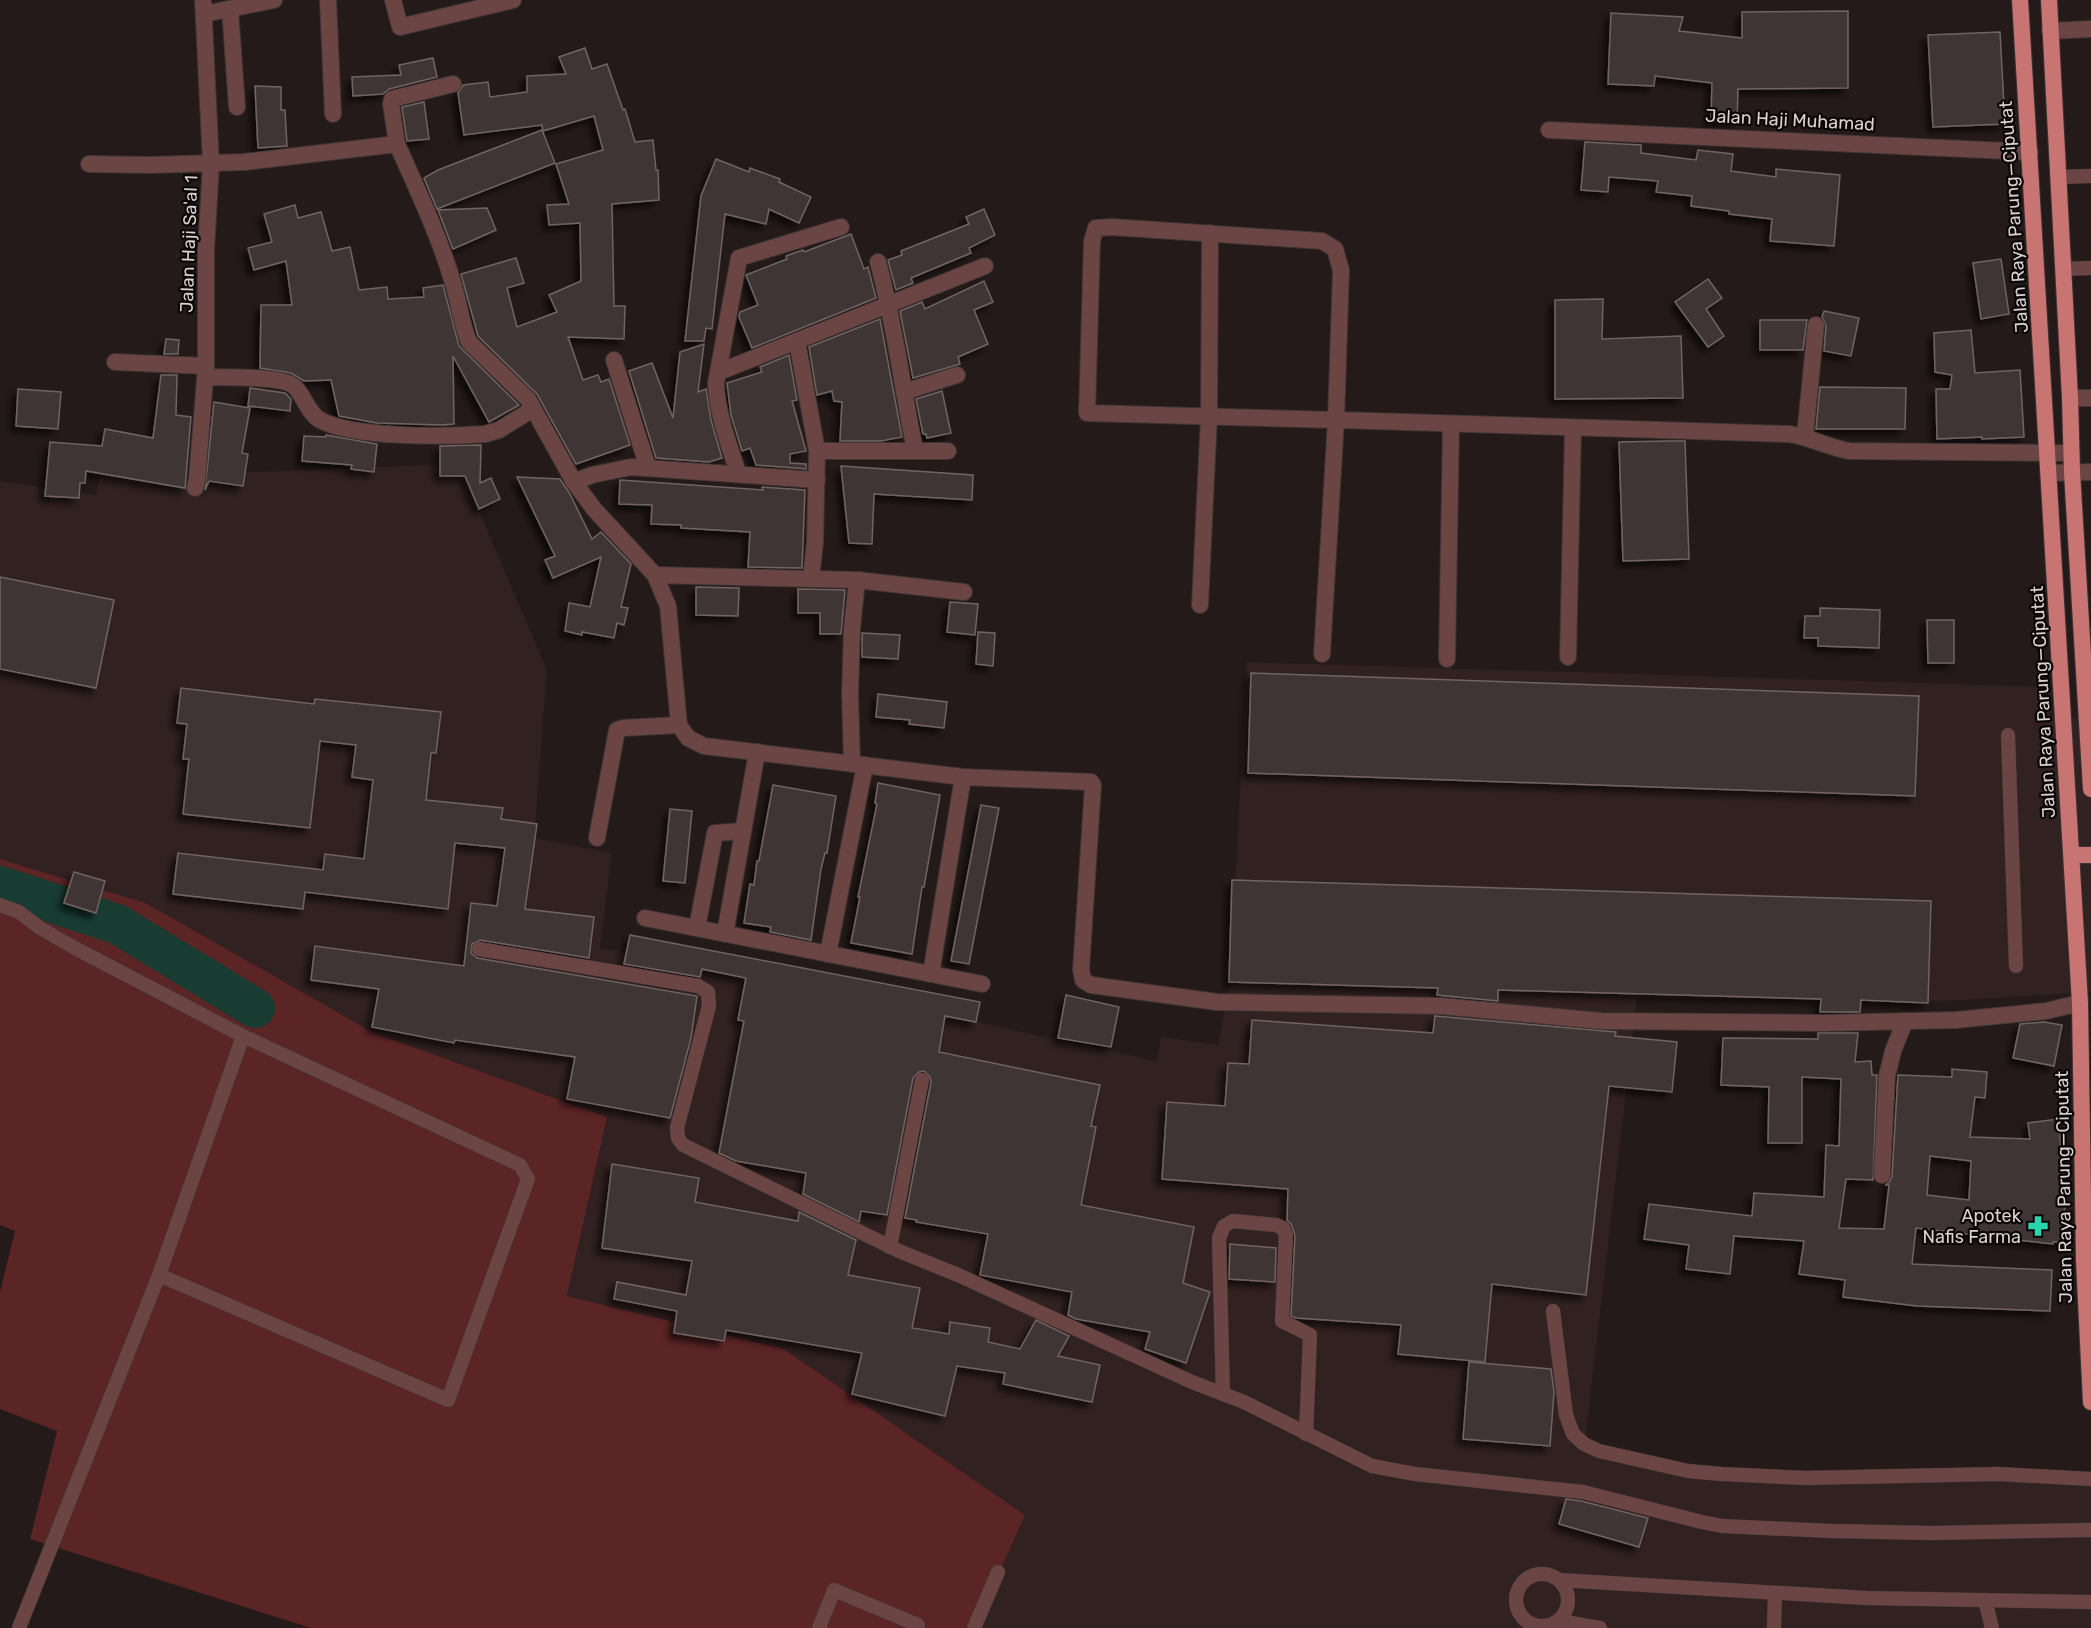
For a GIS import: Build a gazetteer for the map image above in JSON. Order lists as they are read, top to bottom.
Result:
{
  "streets": {
    "highway": ["Jalan Raya Parung—Ciputat"],
    "street": ["Jalan Haji Muhamad", "Jalan Haji Sa'al 1"]
  },
  "crossings": [
    ["Jalan Haji Muhamad", "Jalan Raya Parung—Ciputat"]
  ],
  "places": {
    "pharmacy": ["Apotek Nafis Farma"]
  }
}
